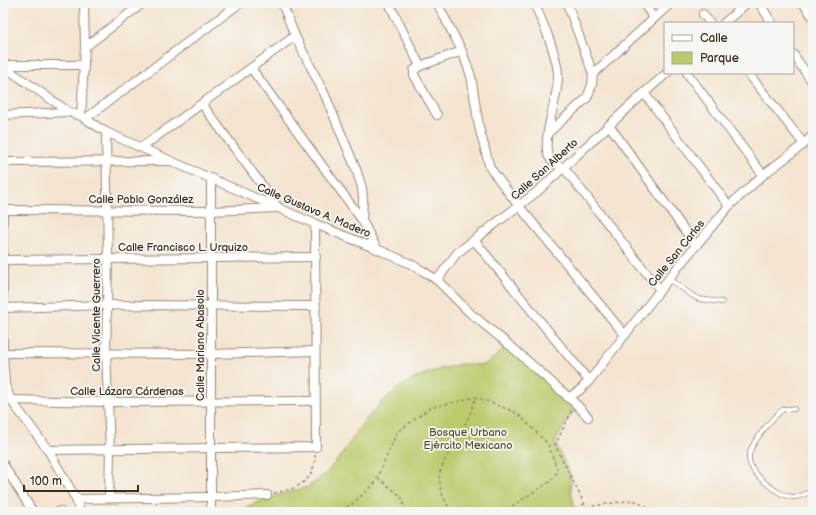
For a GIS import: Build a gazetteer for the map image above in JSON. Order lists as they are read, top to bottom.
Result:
{
  "streets": {
    "street": [
      "Calle San Alberto",
      "Calle Pablo González",
      "Calle Gustavo A. Madero",
      "Calle Francisco L. Urquizo",
      "Calle San Carlos",
      "Calle Vicente Guerrero",
      "Calle Mariano Abasolo",
      "Calle Lázaro Cárdenas"
    ]
  },
  "crossings": [
    ["Calle San Alberto", "Calle Gustavo A. Madero"],
    ["Calle Pablo González", "Calle Gustavo A. Madero"],
    ["Calle Pablo González", "Calle Vicente Guerrero"],
    ["Calle Pablo González", "Calle Mariano Abasolo"],
    ["Calle Gustavo A. Madero", "Calle San Carlos"],
    ["Calle Gustavo A. Madero", "Calle Vicente Guerrero"],
    ["Calle Gustavo A. Madero", "Calle Mariano Abasolo"],
    ["Calle Francisco L. Urquizo", "Calle Vicente Guerrero"],
    ["Calle Francisco L. Urquizo", "Calle Mariano Abasolo"],
    ["Calle Vicente Guerrero", "Calle Lázaro Cárdenas"],
    ["Calle Mariano Abasolo", "Calle Lázaro Cárdenas"]
  ],
  "parks": ["Bosque Urbano Ejército Mexicano"],
  "legend": ["Calle", "Parque"],
  "scale_bar": "100 m"
}
